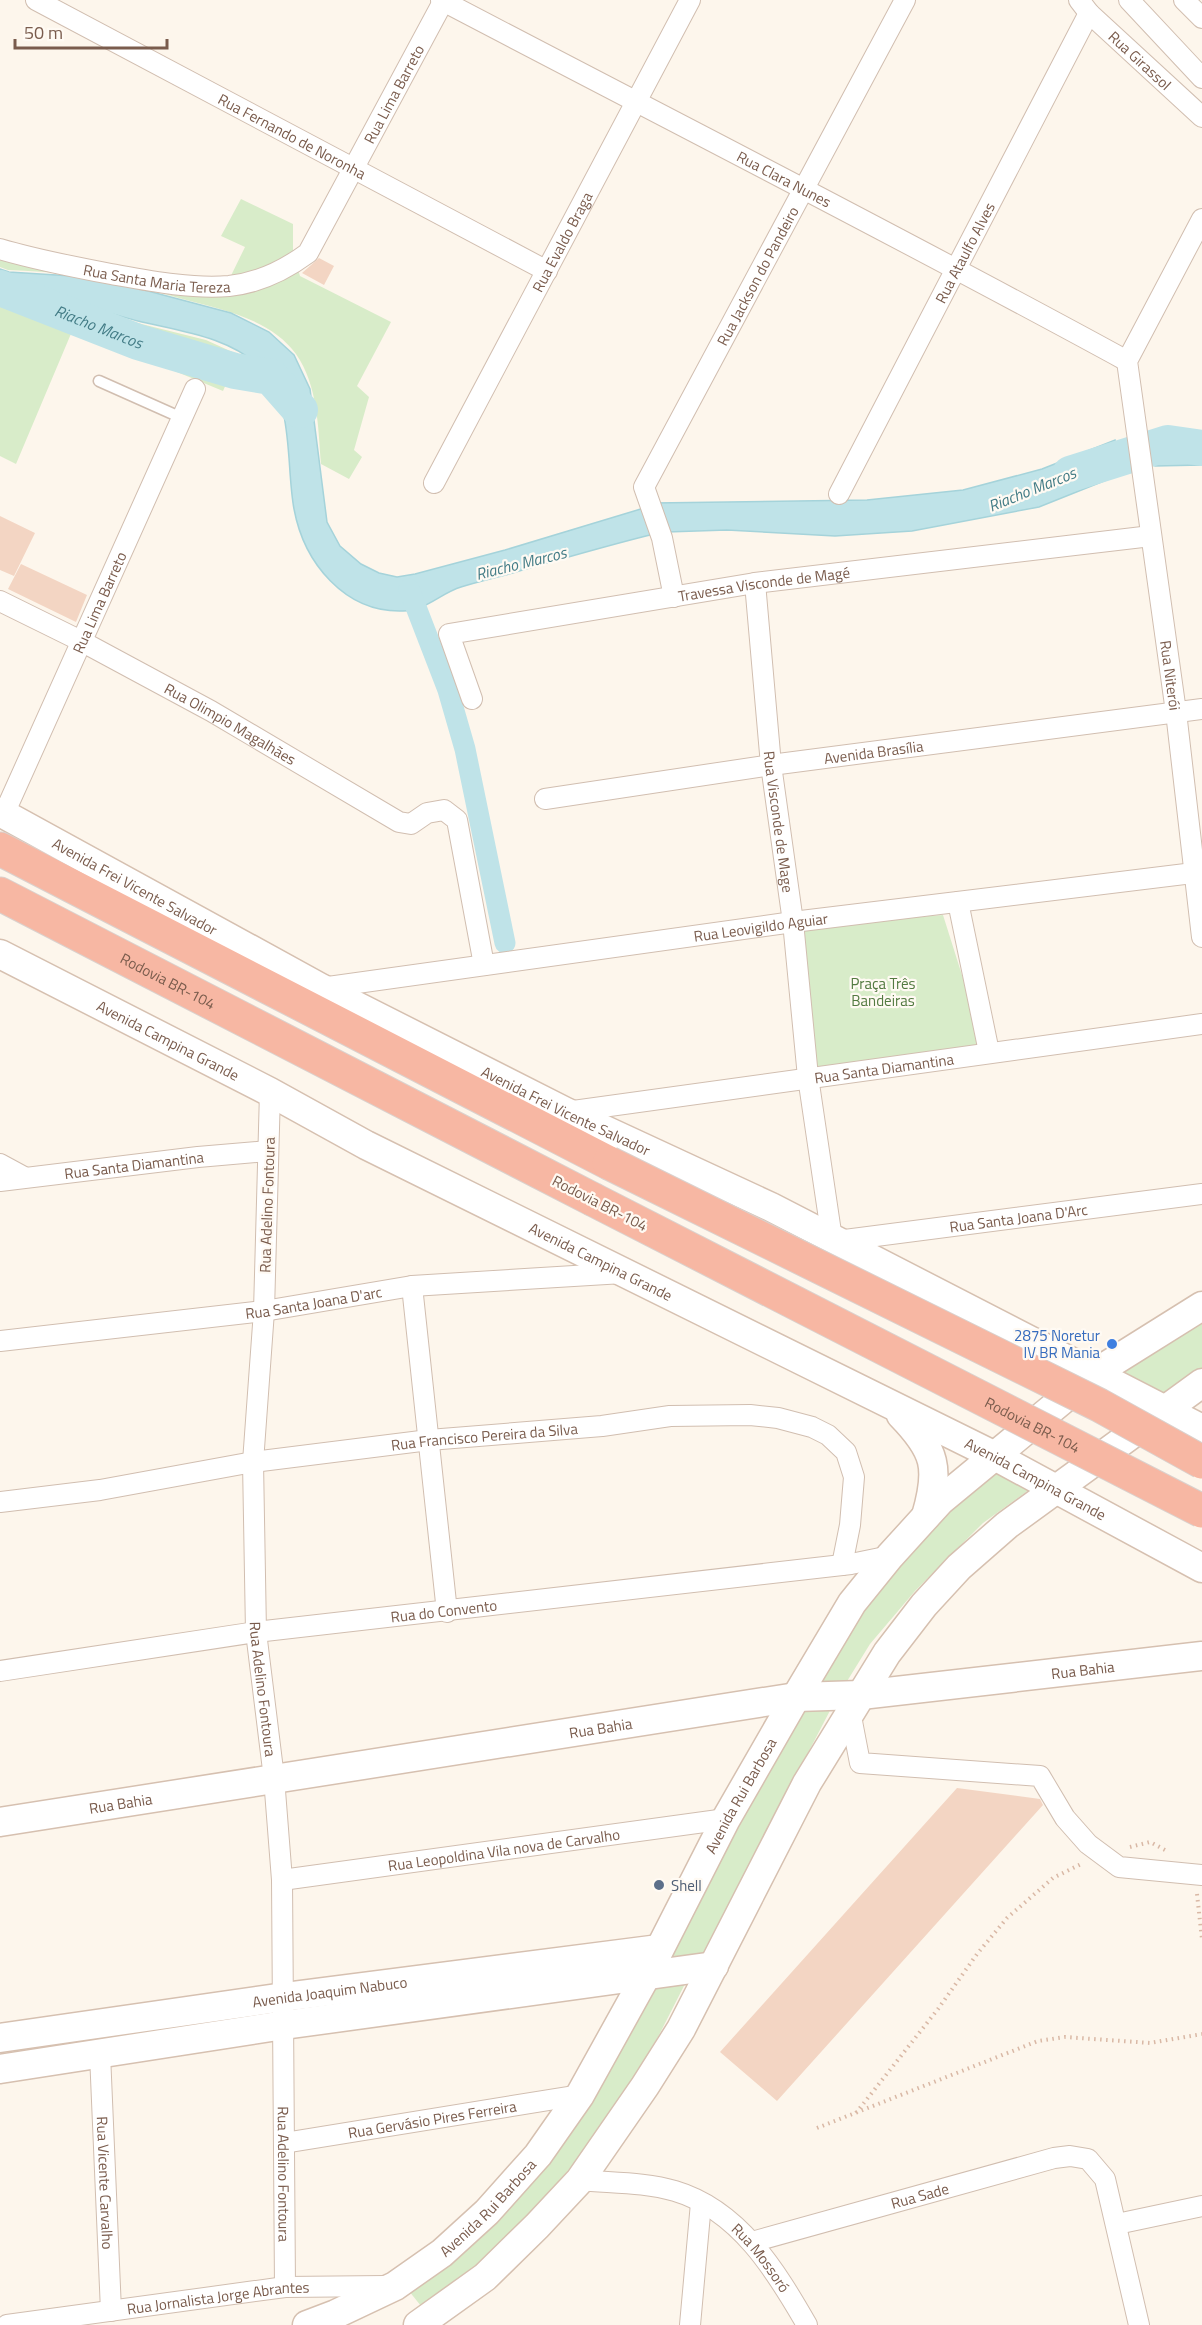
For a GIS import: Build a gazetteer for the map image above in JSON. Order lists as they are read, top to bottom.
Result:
{
  "streets": {
    "highway": ["Rodovia BR-104"],
    "main road": [
      "Avenida Frei Vicente Salvador",
      "Avenida Campina Grande",
      "Rua Bahia",
      "Avenida Rui Barbosa",
      "Avenida Joaquim Nabuco"
    ],
    "street": [
      "Rua Girassol",
      "Rua Lima Barreto",
      "Rua Fernando de Noronha",
      "Rua Clara Nunes",
      "Rua Evaldo Braga",
      "Rua Ataulfo Alves",
      "Rua Jackson do Pandeiro",
      "Rua Santa Maria Tereza",
      "Travessa Visconde de Magé",
      "Rua Niterói",
      "Rua Olimpio Magalhães",
      "Avenida Brasília",
      "Rua Visconde de Mage",
      "Rua Leovigildo Aguiar",
      "Rua Santa Diamantina",
      "Rua Adelino Fontoura",
      "Rua Santa Joana D'Arc",
      "Rua Santa Joana D'arc",
      "Rua Francisco Pereira da Silva",
      "Rua do Convento",
      "Rua Leopoldina Vila nova de Carvalho",
      "Rua Gervásio Pires Ferreira",
      "Rua Vicente Carvalho",
      "Rua Sade",
      "Rua Mossoró",
      "Rua Jornalista Jorge Abrantes"
    ]
  },
  "crossings": [
    ["Rua Girassol", "Rua Ataulfo Alves"],
    ["Rua Lima Barreto", "Rua Fernando de Noronha"],
    ["Rua Lima Barreto", "Rua Clara Nunes"],
    ["Rua Lima Barreto", "Rua Santa Maria Tereza"],
    ["Rua Lima Barreto", "Rua Olimpio Magalhães"],
    ["Rua Lima Barreto", "Avenida Frei Vicente Salvador"],
    ["Rua Fernando de Noronha", "Rua Evaldo Braga"],
    ["Rua Clara Nunes", "Rua Evaldo Braga"],
    ["Rua Clara Nunes", "Rua Ataulfo Alves"],
    ["Rua Clara Nunes", "Rua Jackson do Pandeiro"],
    ["Rua Clara Nunes", "Rua Niterói"],
    ["Rua Jackson do Pandeiro", "Travessa Visconde de Magé"],
    ["Travessa Visconde de Magé", "Rua Niterói"],
    ["Travessa Visconde de Magé", "Rua Visconde de Mage"],
    ["Rua Niterói", "Avenida Brasília"],
    ["Rua Niterói", "Rua Leovigildo Aguiar"],
    ["Rua Olimpio Magalhães", "Rua Leovigildo Aguiar"],
    ["Avenida Brasília", "Rua Visconde de Mage"],
    ["Rua Visconde de Mage", "Avenida Frei Vicente Salvador"],
    ["Rua Visconde de Mage", "Rua Leovigildo Aguiar"],
    ["Rua Visconde de Mage", "Rua Santa Diamantina"],
    ["Rua Visconde de Mage", "Rua Santa Joana D'Arc"],
    ["Avenida Frei Vicente Salvador", "Rua Leovigildo Aguiar"],
    ["Avenida Frei Vicente Salvador", "Rua Santa Diamantina"],
    ["Avenida Frei Vicente Salvador", "Rua Santa Joana D'Arc"],
    ["Avenida Frei Vicente Salvador", "Avenida Rui Barbosa"],
    ["Avenida Campina Grande", "Rua Adelino Fontoura"],
    ["Avenida Campina Grande", "Rua Santa Joana D'arc"],
    ["Avenida Campina Grande", "Avenida Rui Barbosa"],
    ["Rua Santa Diamantina", "Rua Adelino Fontoura"],
    ["Rua Adelino Fontoura", "Rua Santa Joana D'arc"],
    ["Rua Adelino Fontoura", "Rua Francisco Pereira da Silva"],
    ["Rua Adelino Fontoura", "Rua do Convento"],
    ["Rua Adelino Fontoura", "Rua Bahia"],
    ["Rua Adelino Fontoura", "Rua Leopoldina Vila nova de Carvalho"],
    ["Rua Adelino Fontoura", "Avenida Joaquim Nabuco"],
    ["Rua Adelino Fontoura", "Rua Gervásio Pires Ferreira"],
    ["Rua Adelino Fontoura", "Rua Jornalista Jorge Abrantes"],
    ["Rua Francisco Pereira da Silva", "Rua do Convento"],
    ["Rua do Convento", "Avenida Rui Barbosa"],
    ["Rua Bahia", "Avenida Rui Barbosa"],
    ["Avenida Rui Barbosa", "Rua Leopoldina Vila nova de Carvalho"],
    ["Avenida Rui Barbosa", "Avenida Joaquim Nabuco"],
    ["Avenida Rui Barbosa", "Rua Gervásio Pires Ferreira"],
    ["Avenida Rui Barbosa", "Rua Jornalista Jorge Abrantes"],
    ["Avenida Joaquim Nabuco", "Rua Vicente Carvalho"],
    ["Rua Vicente Carvalho", "Rua Jornalista Jorge Abrantes"],
    ["Rua Sade", "Rua Mossoró"]
  ],
  "water": ["Riacho Marcos"],
  "parks": ["Praça Três Bandeiras"],
  "places": ["2875 Noretur IV BR Mania", "Shell"],
  "scale_bar": "50 m"
}
